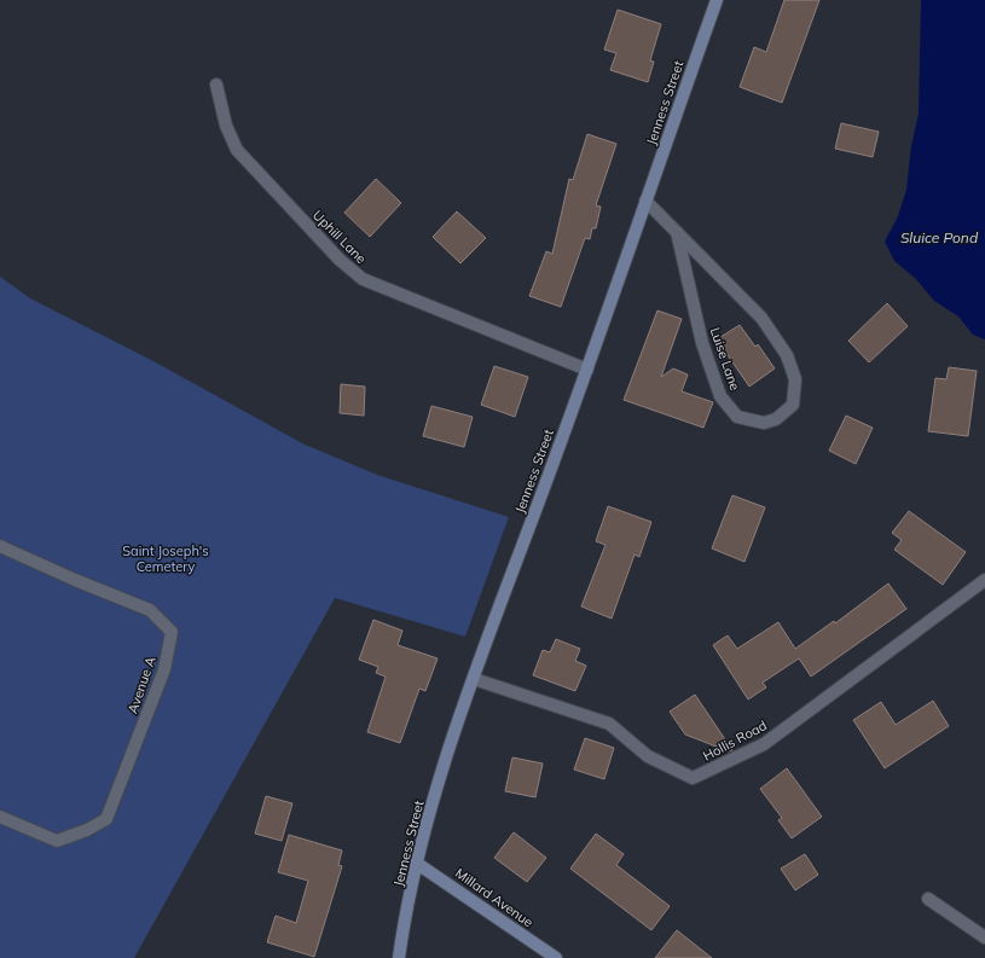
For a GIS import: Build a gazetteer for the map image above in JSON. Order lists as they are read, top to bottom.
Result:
{
  "streets": {
    "street": [
      "Jenness Street",
      "Uphill Lane",
      "Luise Lane",
      "Avenue A",
      "Hollis Road",
      "Millard Avenue"
    ]
  },
  "crossings": [
    ["Jenness Street", "Uphill Lane"],
    ["Jenness Street", "Luise Lane"],
    ["Jenness Street", "Hollis Road"],
    ["Jenness Street", "Millard Avenue"]
  ],
  "water": ["Sluice Pond"],
  "parks": ["Saint Joseph's Cemetery"]
}
